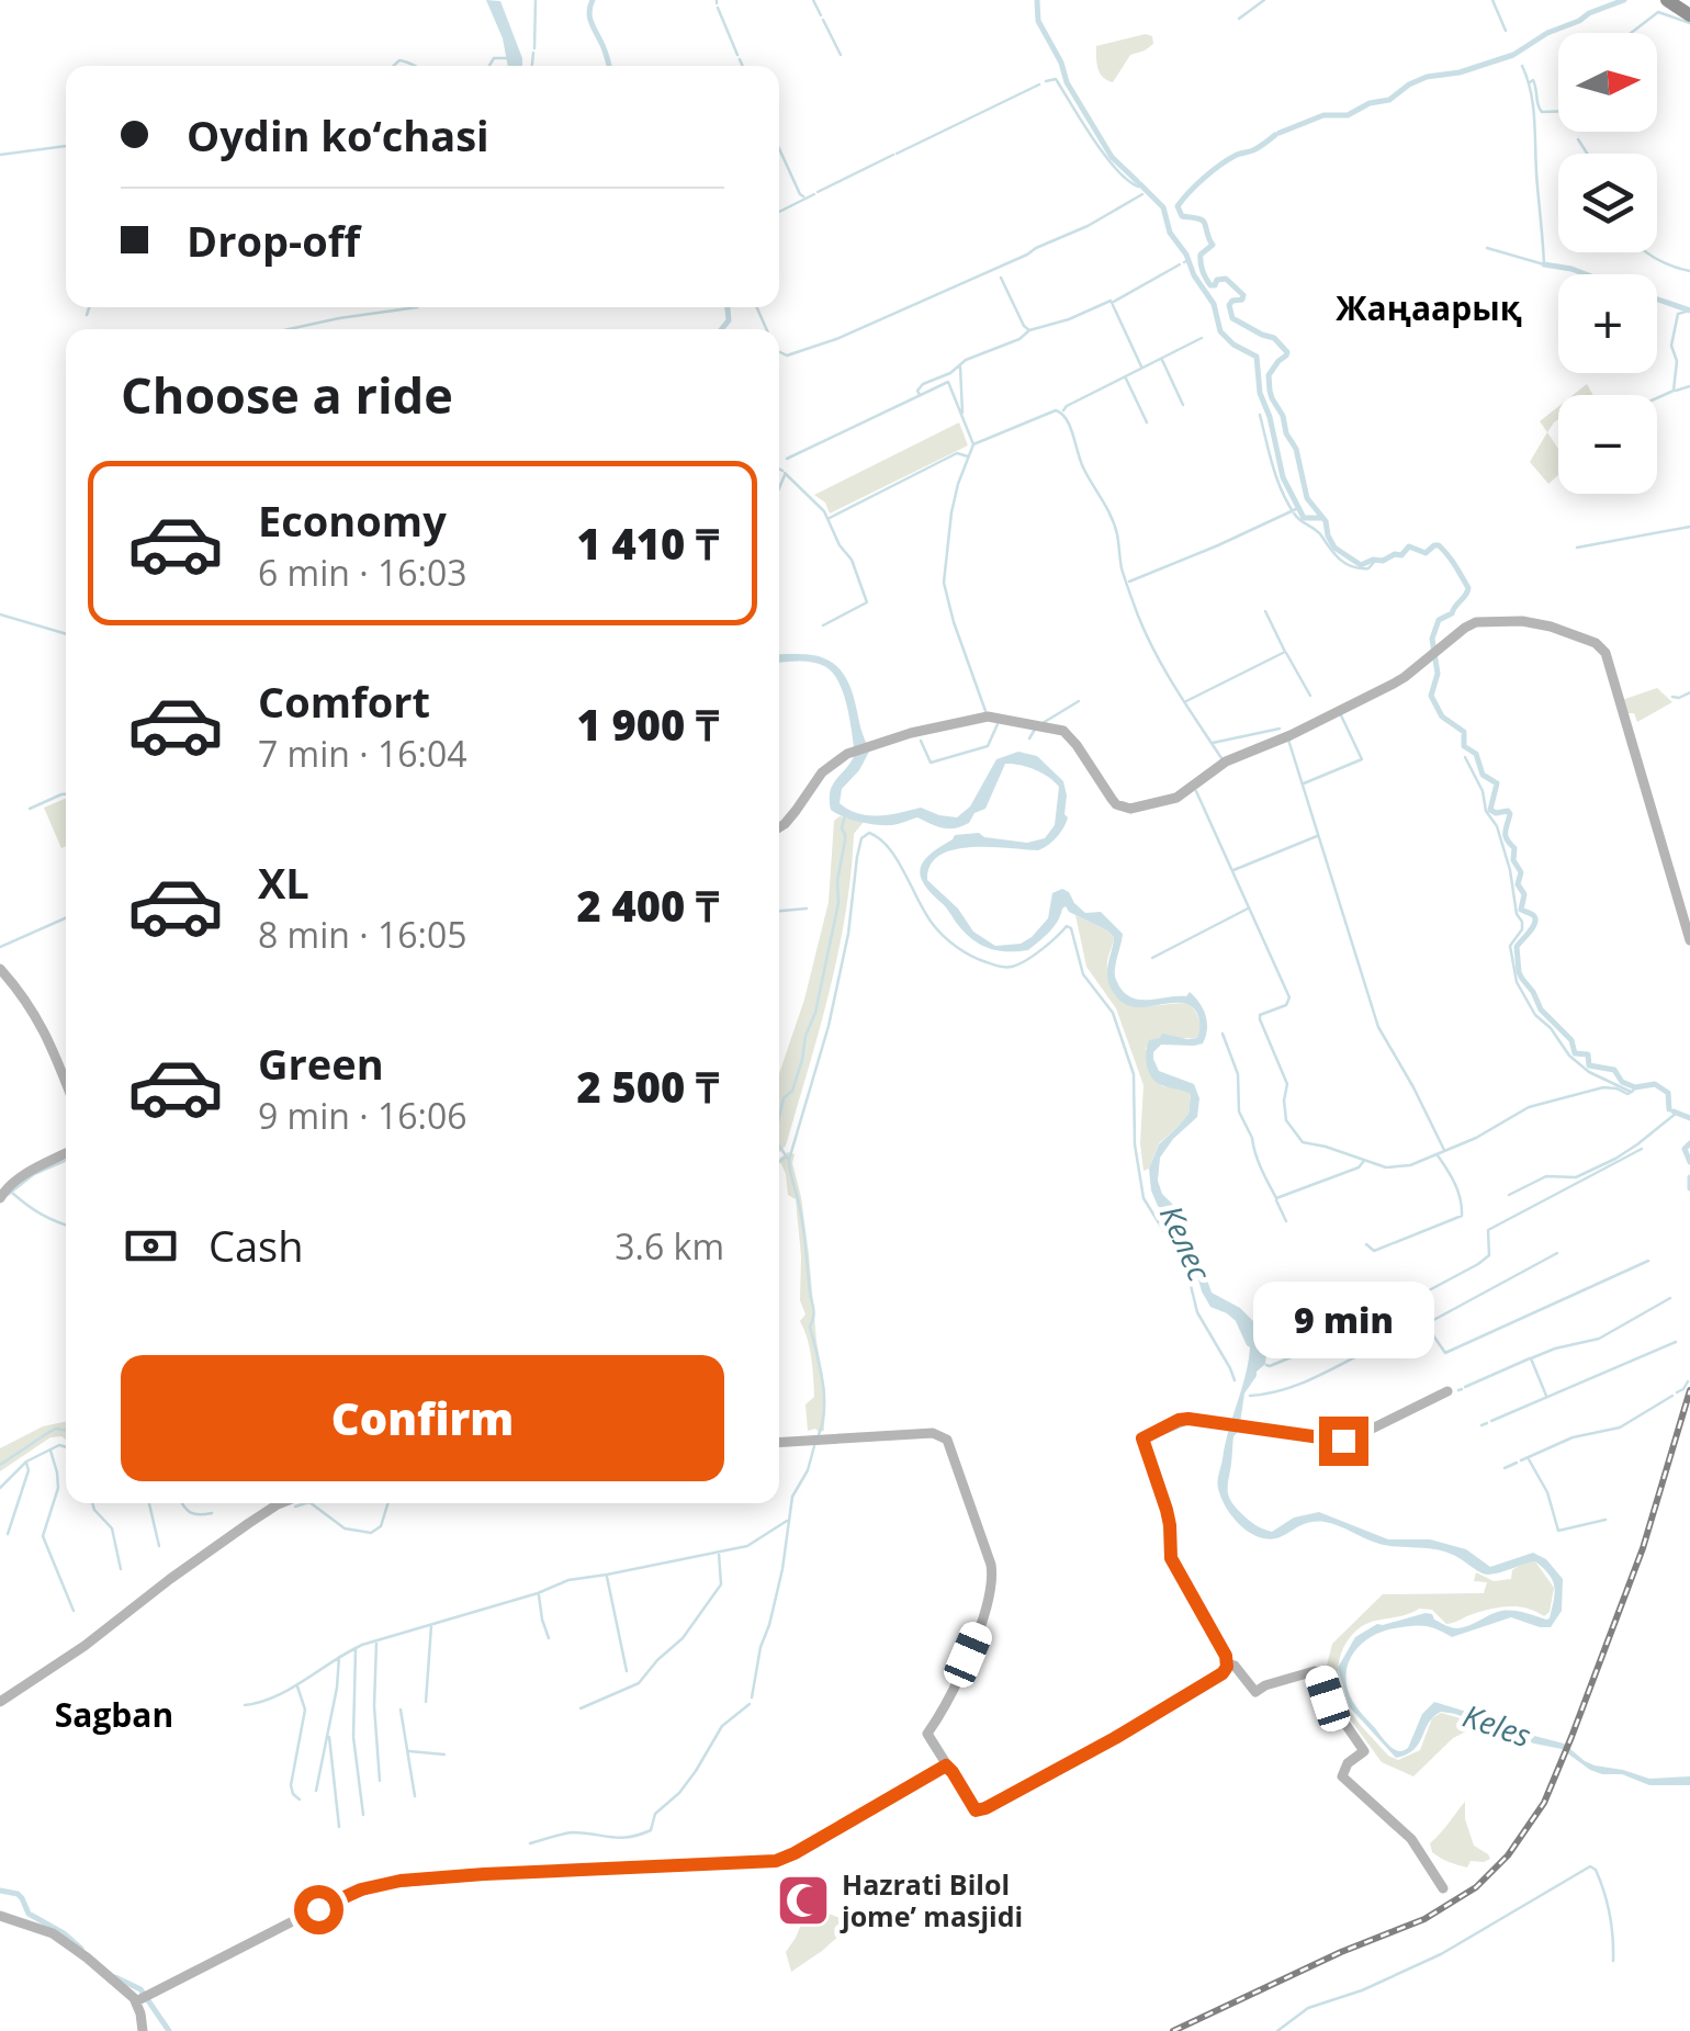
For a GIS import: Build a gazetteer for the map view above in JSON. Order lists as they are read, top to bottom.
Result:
{
  "districts": ["Жаңаарық", "Sagban"],
  "water": ["Келес", "Keles"],
  "places": {
    "mosque": ["Hazrati Bilol jome’ masjidi"]
  },
  "north": "right",
  "page": {
    "map_buttons": ["+", "−"],
    "banner": ["Oydin ko‘chasi", "Drop-off"],
    "heading": "Choose a ride",
    "list": [
      {
        "name": "Economy",
        "note": "6 min · 16:03",
        "value": "1 410 ₸"
      },
      {
        "name": "Comfort",
        "note": "7 min · 16:04",
        "value": "1 900 ₸"
      },
      {
        "name": "XL",
        "note": "8 min · 16:05",
        "value": "2 400 ₸"
      },
      {
        "name": "Green",
        "note": "9 min · 16:06",
        "value": "2 500 ₸"
      }
    ],
    "pay": ["Cash", "3.6 km"],
    "bubble": "9 min",
    "buttons": "Confirm"
  }
}
